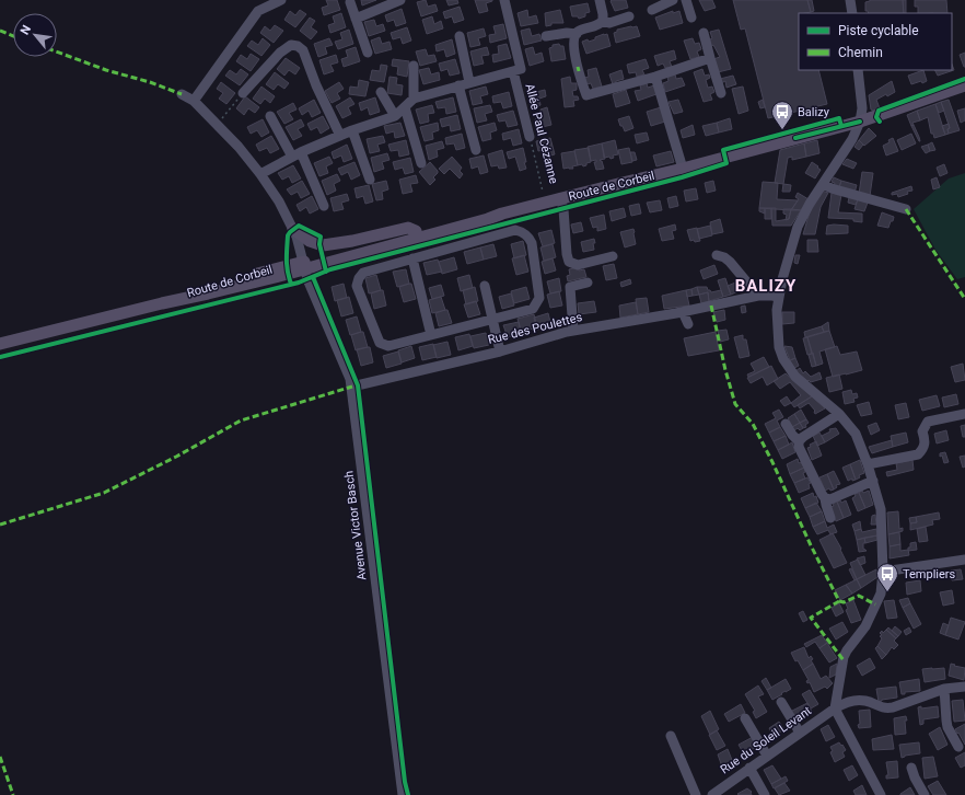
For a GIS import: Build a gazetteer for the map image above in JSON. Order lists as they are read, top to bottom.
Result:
{
  "streets": {
    "main road": ["Route de Corbeil"],
    "street": [
      "Allée Paul Cézanne",
      "Rue des Poulettes",
      "Avenue Victor Basch",
      "Rue du Soleil Levant"
    ]
  },
  "crossings": [
    ["Allée Paul Cézanne", "Route de Corbeil"],
    ["Route de Corbeil", "Avenue Victor Basch"],
    ["Rue des Poulettes", "Avenue Victor Basch"]
  ],
  "districts": ["BALIZY"],
  "places": {
    "bus stop": ["Balizy", "Templiers"]
  },
  "legend": ["Piste cyclable", "Chemin"],
  "north": "top left"
}
